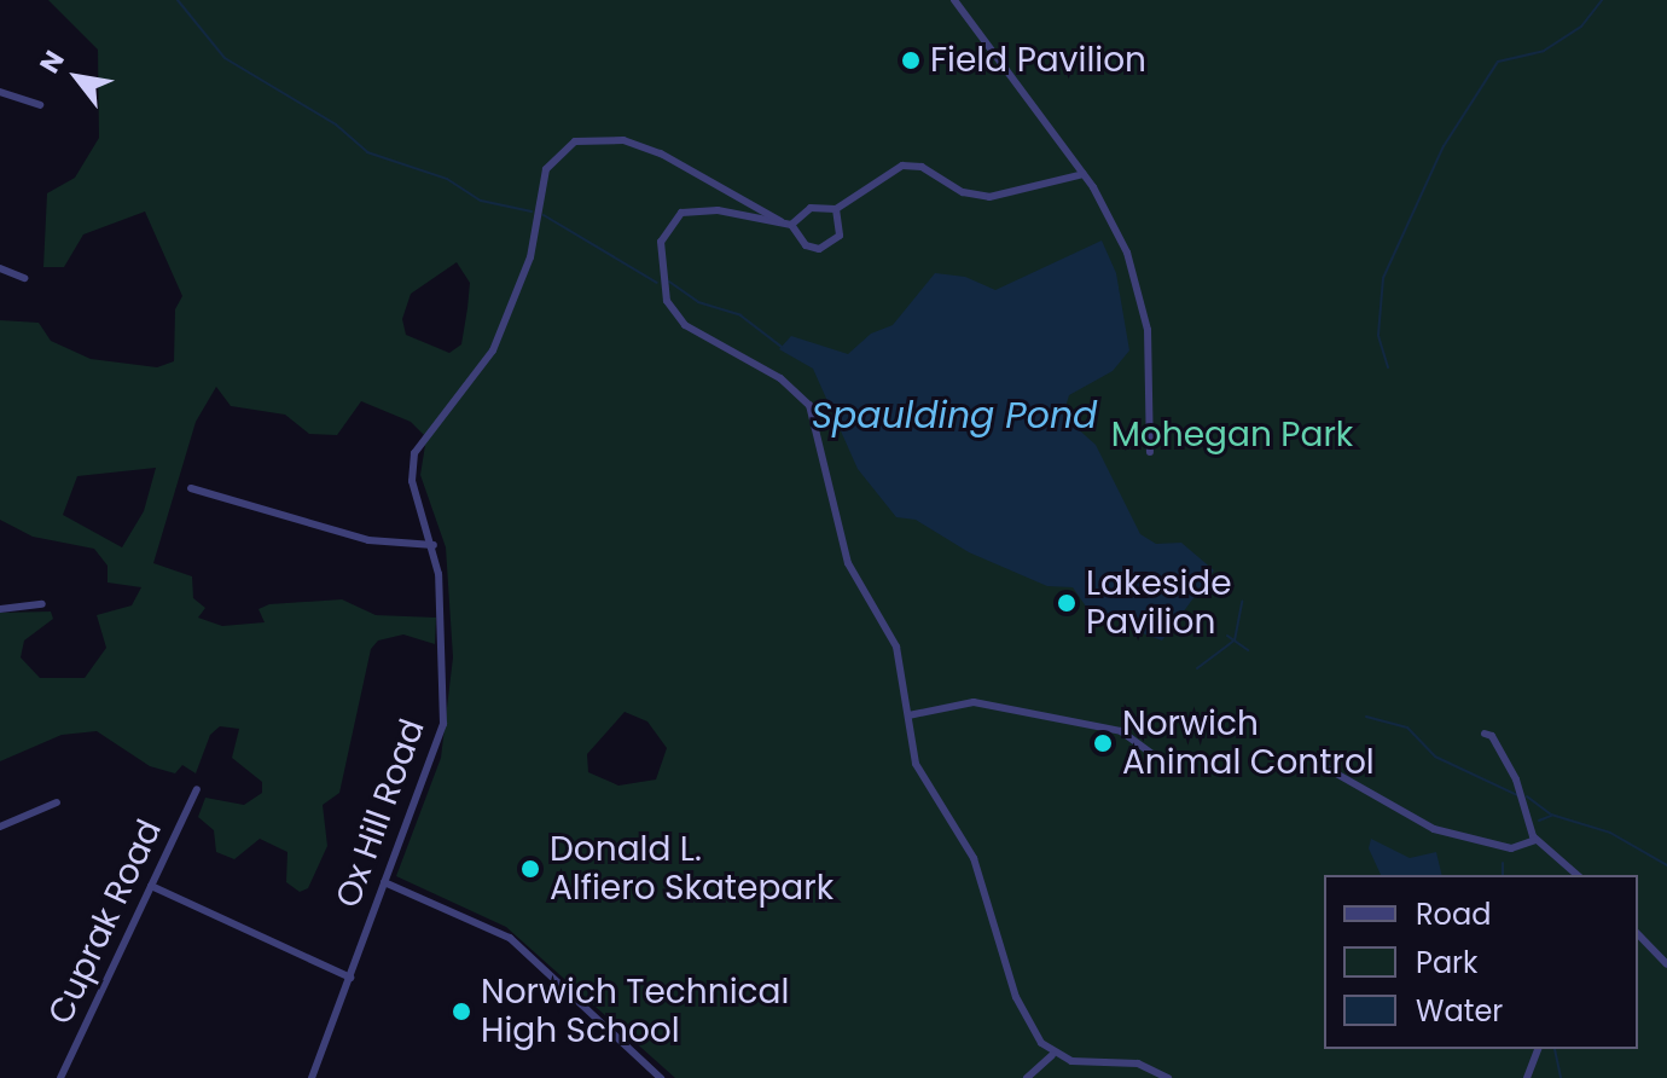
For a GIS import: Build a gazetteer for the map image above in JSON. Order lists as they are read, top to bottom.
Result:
{
  "streets": {
    "street": ["Ox Hill Road", "Cuprak Road"]
  },
  "water": ["Spaulding Pond"],
  "parks": ["Mohegan Park"],
  "places": [
    "Field Pavilion",
    "Lakeside Pavilion",
    "Norwich Animal Control",
    "Donald L. Alfiero Skatepark",
    "Norwich Technical High School"
  ],
  "legend": ["Road", "Park", "Water"],
  "north": "top left"
}
